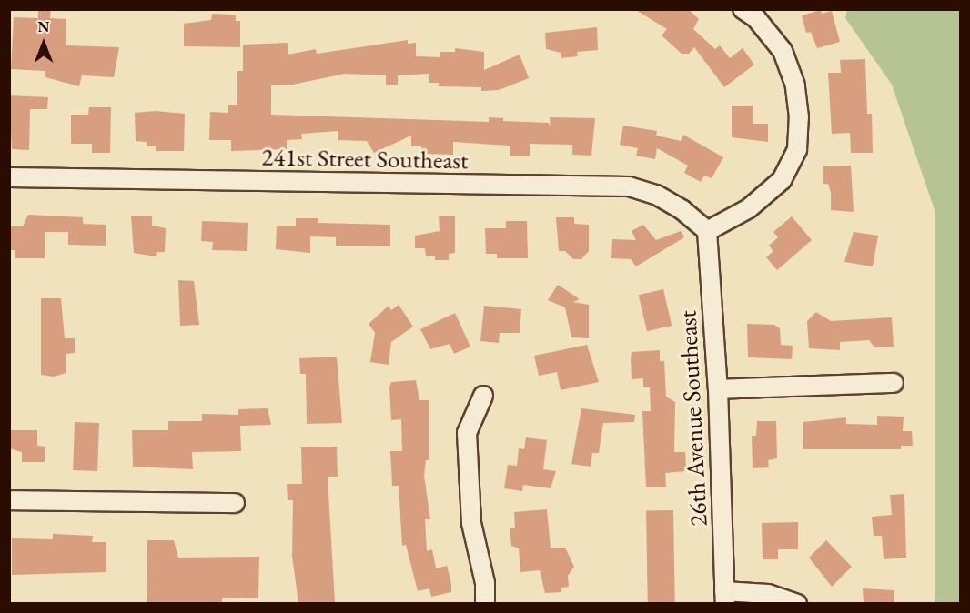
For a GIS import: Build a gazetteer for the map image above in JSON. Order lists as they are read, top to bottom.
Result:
{
  "streets": {
    "street": ["241st Street Southeast", "26th Avenue Southeast"]
  },
  "crossings": [
    ["241st Street Southeast", "26th Avenue Southeast"]
  ],
  "north": "top"
}
